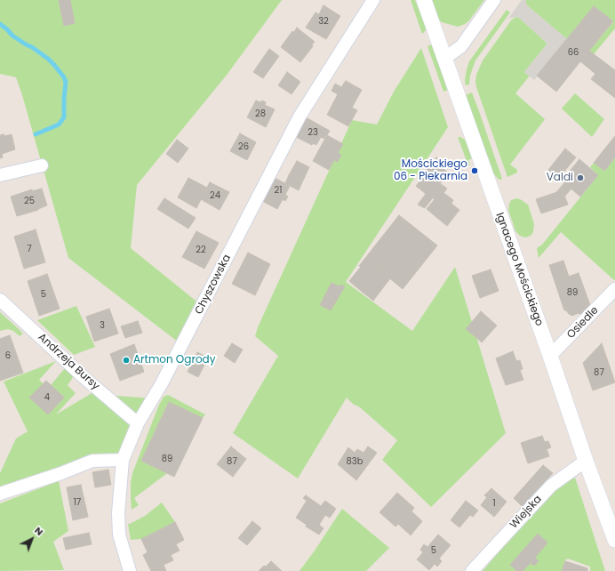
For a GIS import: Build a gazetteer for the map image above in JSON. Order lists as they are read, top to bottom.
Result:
{
  "streets": {
    "street": [
      "Ignacego Mościckiego",
      "Chyszowska",
      "Osiedle",
      "Andrzeja Bursy",
      "Wiejska"
    ]
  },
  "crossings": [
    ["Ignacego Mościckiego", "Osiedle"],
    ["Ignacego Mościckiego", "Wiejska"],
    ["Chyszowska", "Andrzeja Bursy"]
  ],
  "places": ["Mościckiego 06 - Piekarnia", "Valdi", "Artmon Ogrody"],
  "house_numbers": [
    "32",
    "66",
    "28",
    "23",
    "26",
    "21",
    "24",
    "25",
    "7",
    "22",
    "89",
    "5",
    "3",
    "6",
    "87",
    "4",
    "89",
    "87",
    "83b",
    "17",
    "1",
    "5"
  ],
  "north": "top right"
}
